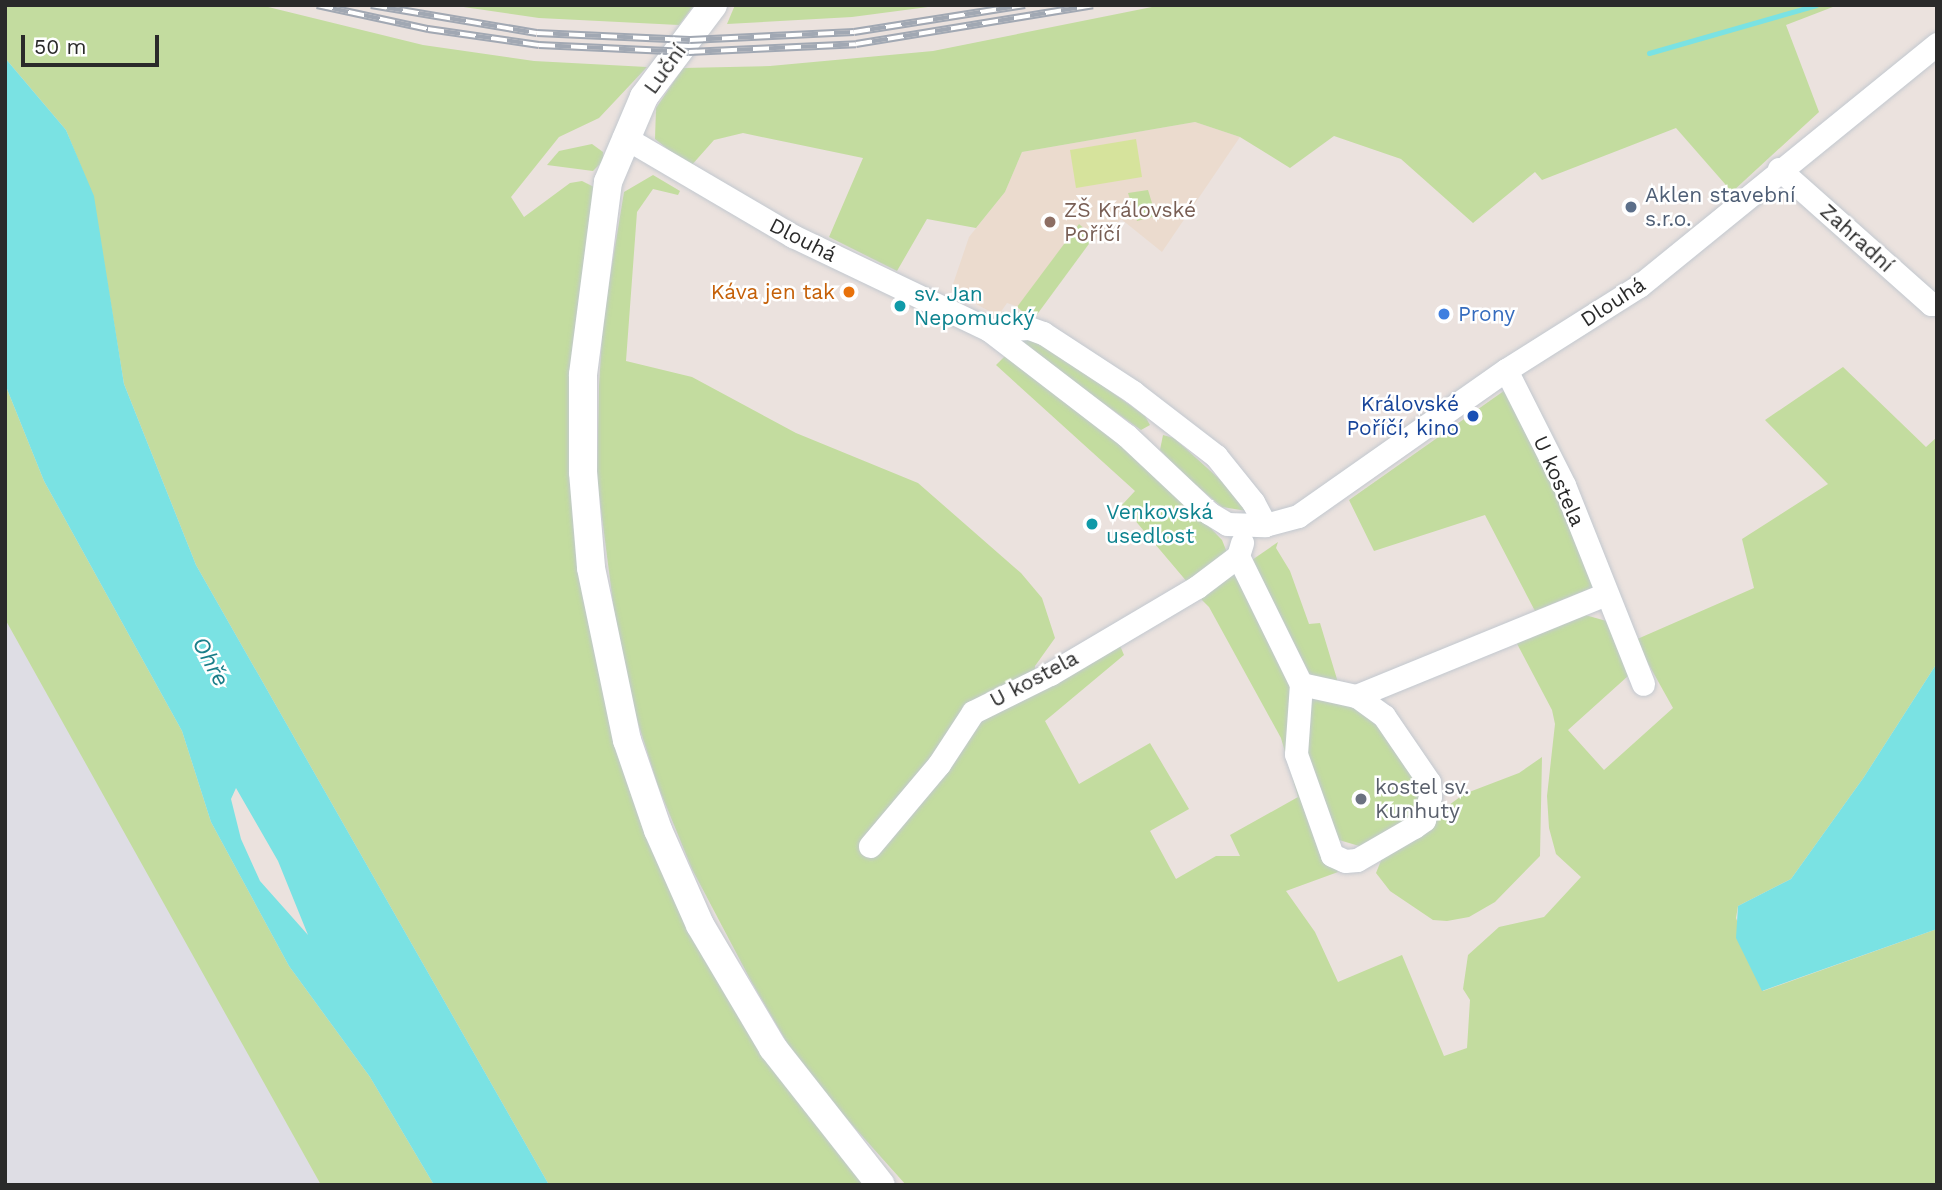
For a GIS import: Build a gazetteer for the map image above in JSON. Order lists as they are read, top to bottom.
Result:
{
  "streets": {
    "street": [
      "Luční",
      "Zahradní",
      "Dlouhá",
      "U kostela"
    ]
  },
  "crossings": [
    ["Luční", "Dlouhá"],
    ["Zahradní", "Dlouhá"],
    ["Dlouhá", "U kostela"]
  ],
  "water": ["Ohře"],
  "places": [
    "Aklen stavební s.r.o.",
    "ZŠ Královské Poříčí",
    "Káva jen tak",
    "sv. Jan Nepomucký",
    "Prony",
    "Královské Poříčí, kino",
    "Venkovská usedlost",
    "kostel sv. Kunhuty"
  ],
  "scale_bar": "50 m"
}
